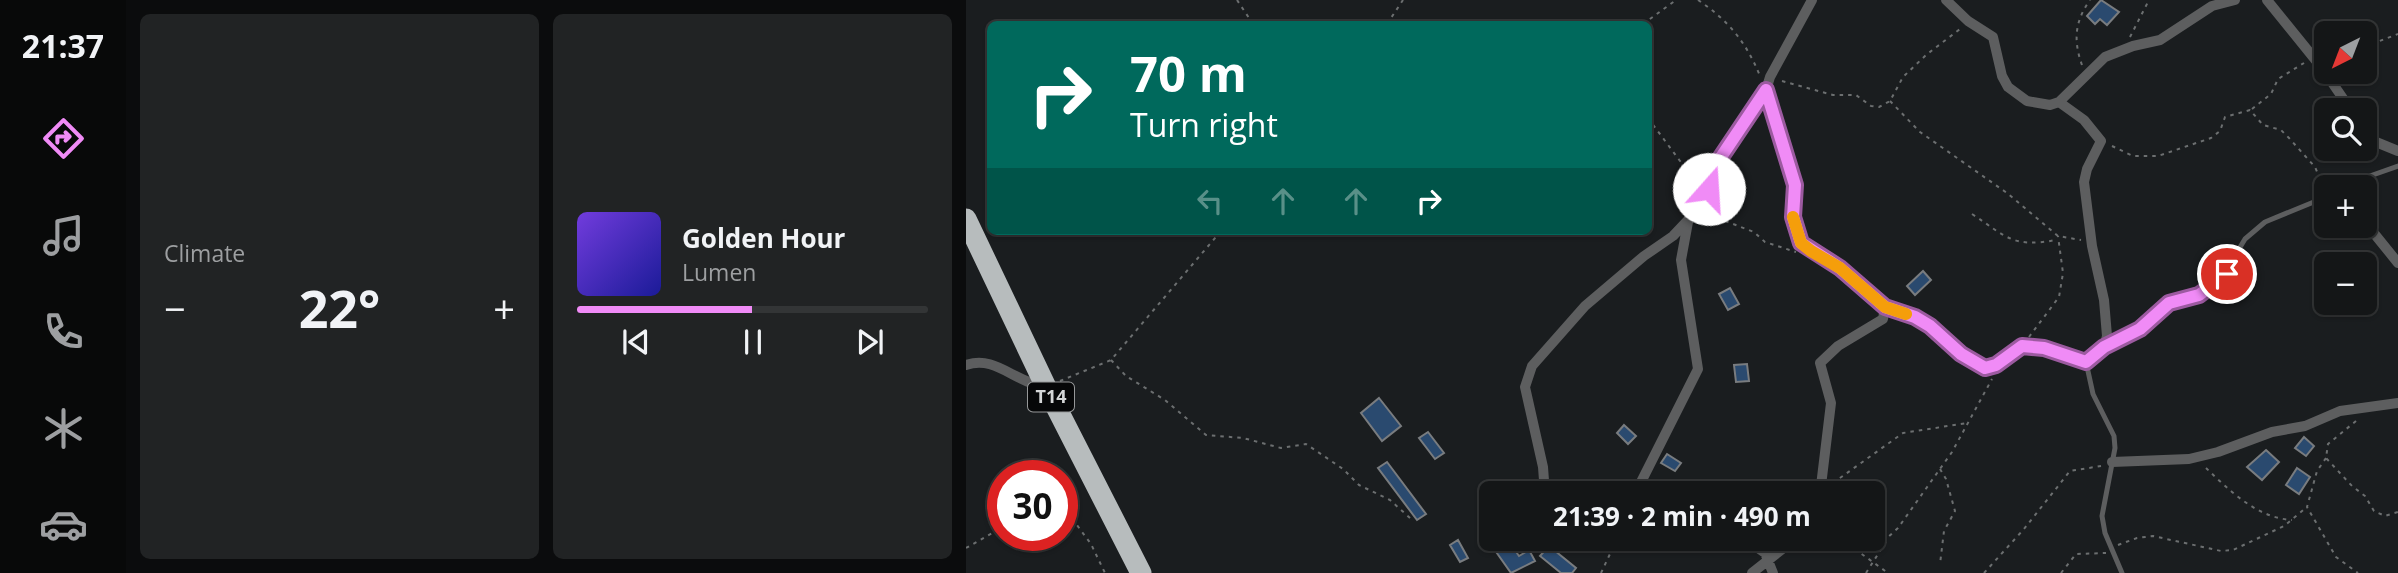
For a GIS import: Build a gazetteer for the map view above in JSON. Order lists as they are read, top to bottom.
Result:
{
  "streets": {
    "highway": ["T14"]
  },
  "north": "bottom left",
  "page": {
    "tabs": "21:37",
    "tile": "Climate",
    "map_buttons": ["+", "−"],
    "turn": ["70 m", "Turn right"],
    "song": ["Golden Hour", "Lumen"],
    "heat": ["−", "22°", "+"],
    "limit": "30",
    "trip": "21:39 · 2 min · 490 m"
  }
}
